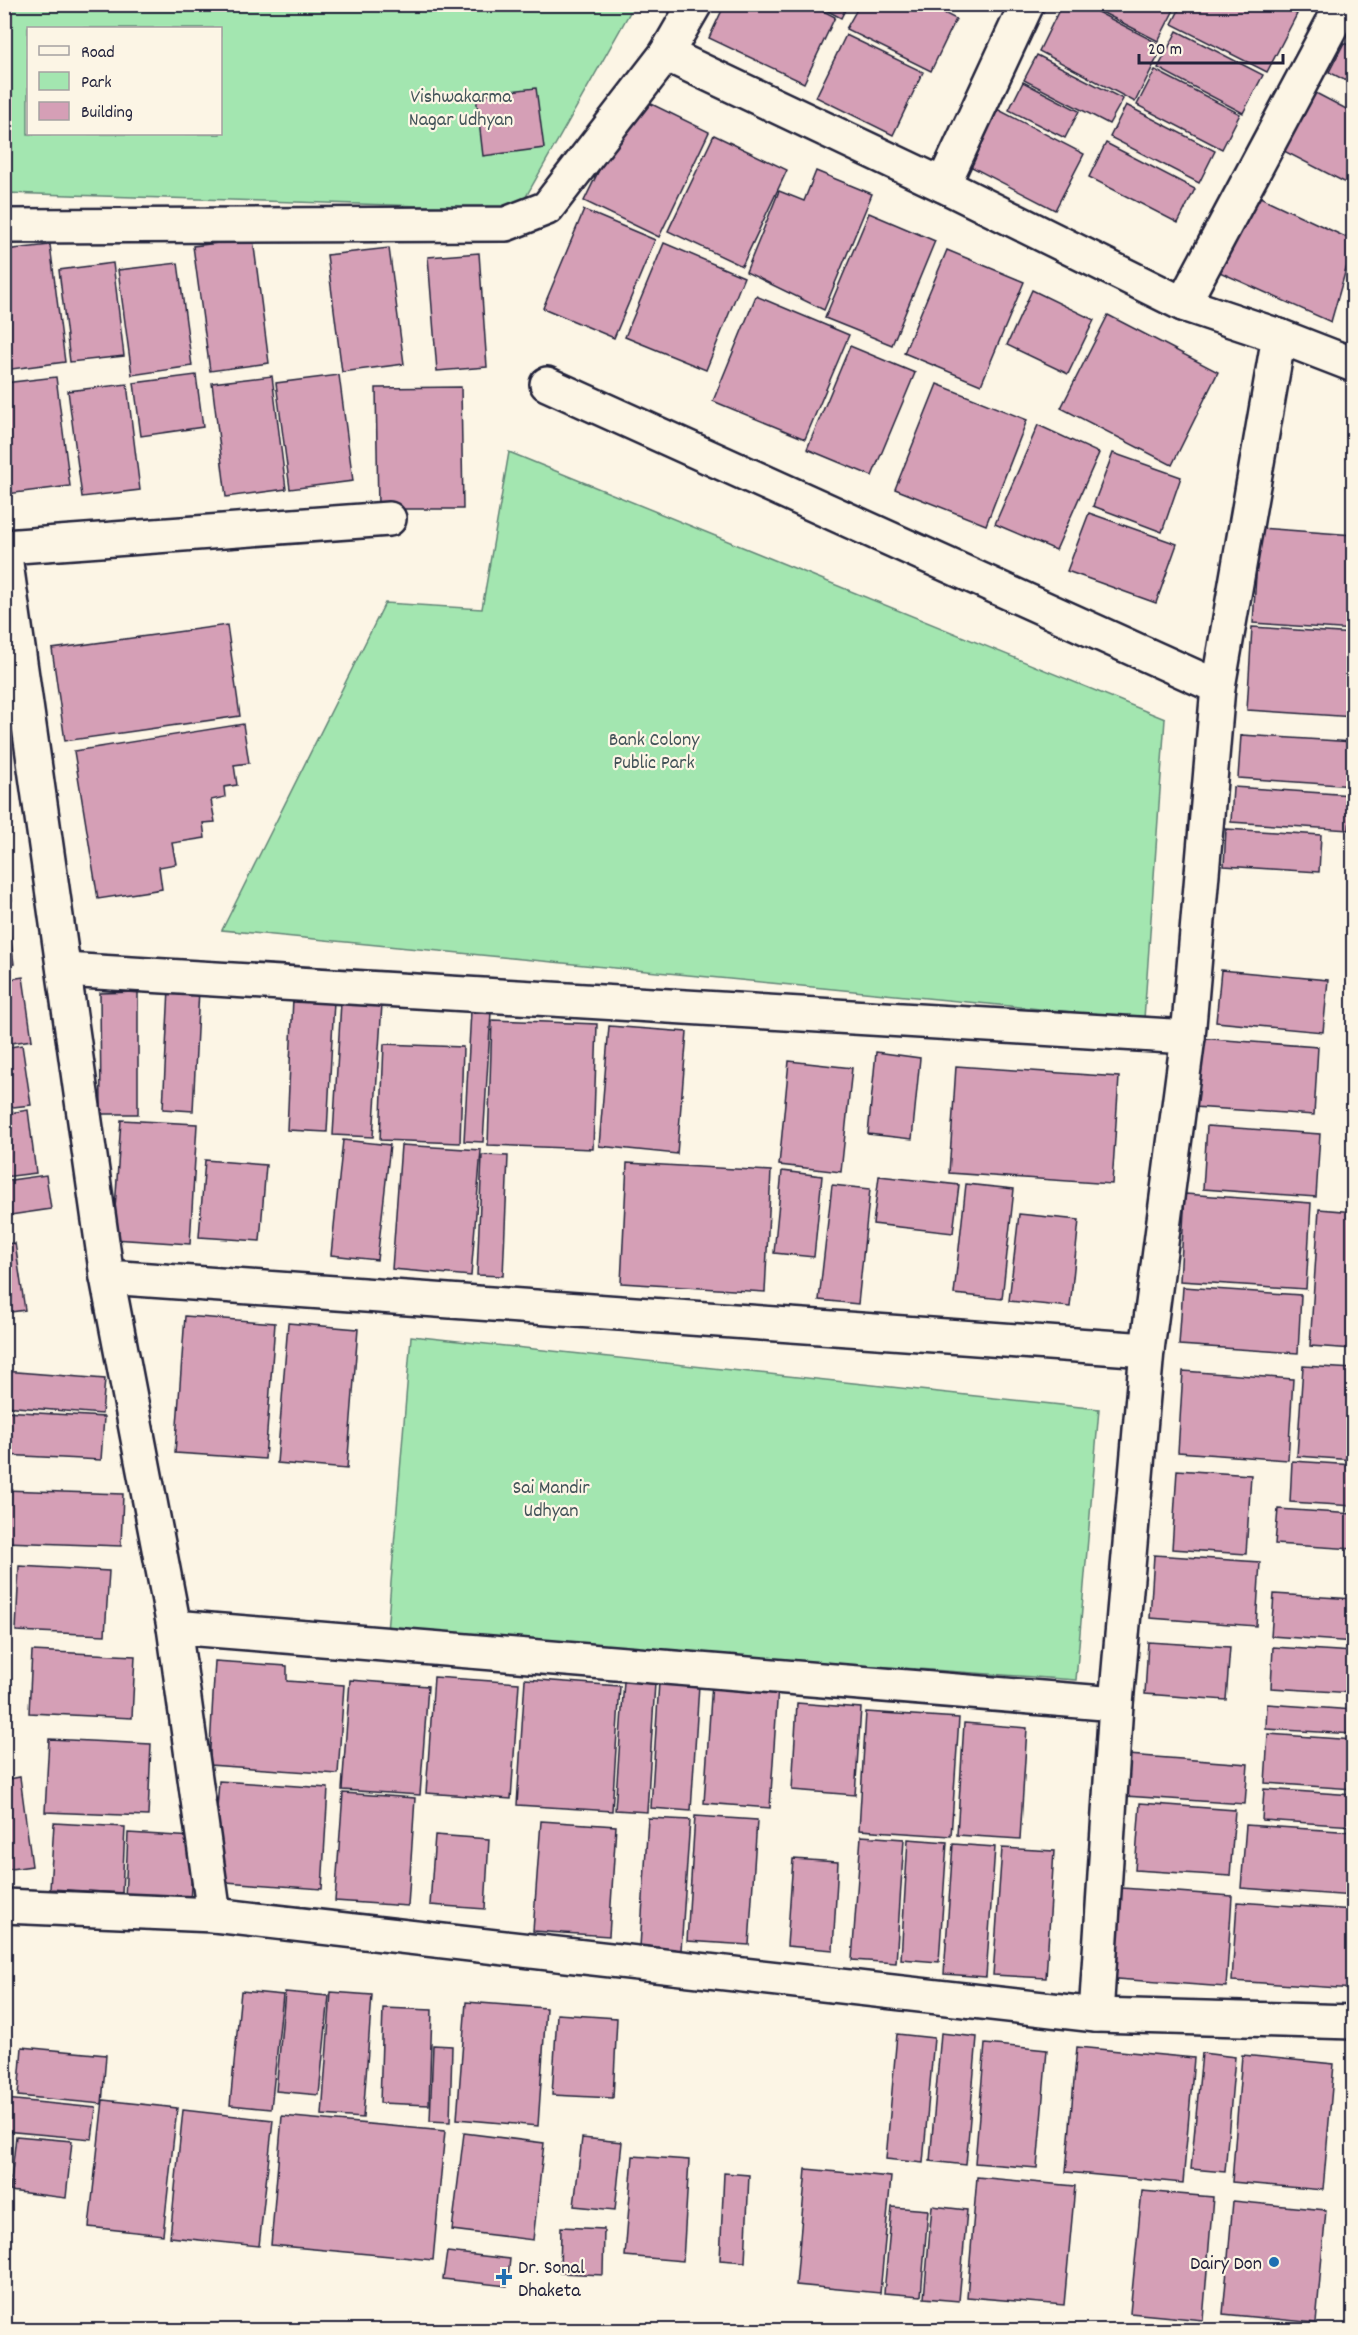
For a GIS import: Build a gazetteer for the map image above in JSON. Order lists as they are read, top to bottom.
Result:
{
  "parks": ["Vishwakarma Nagar Udhyan", "Bank Colony Public Park", "Sai Mandir Udhyan"],
  "places": {
    "other": ["Dairy Don"],
    "health": ["Dr. Sonal Dhaketa"]
  },
  "legend": ["Road", "Park", "Building"],
  "scale_bar": "20 m"
}
